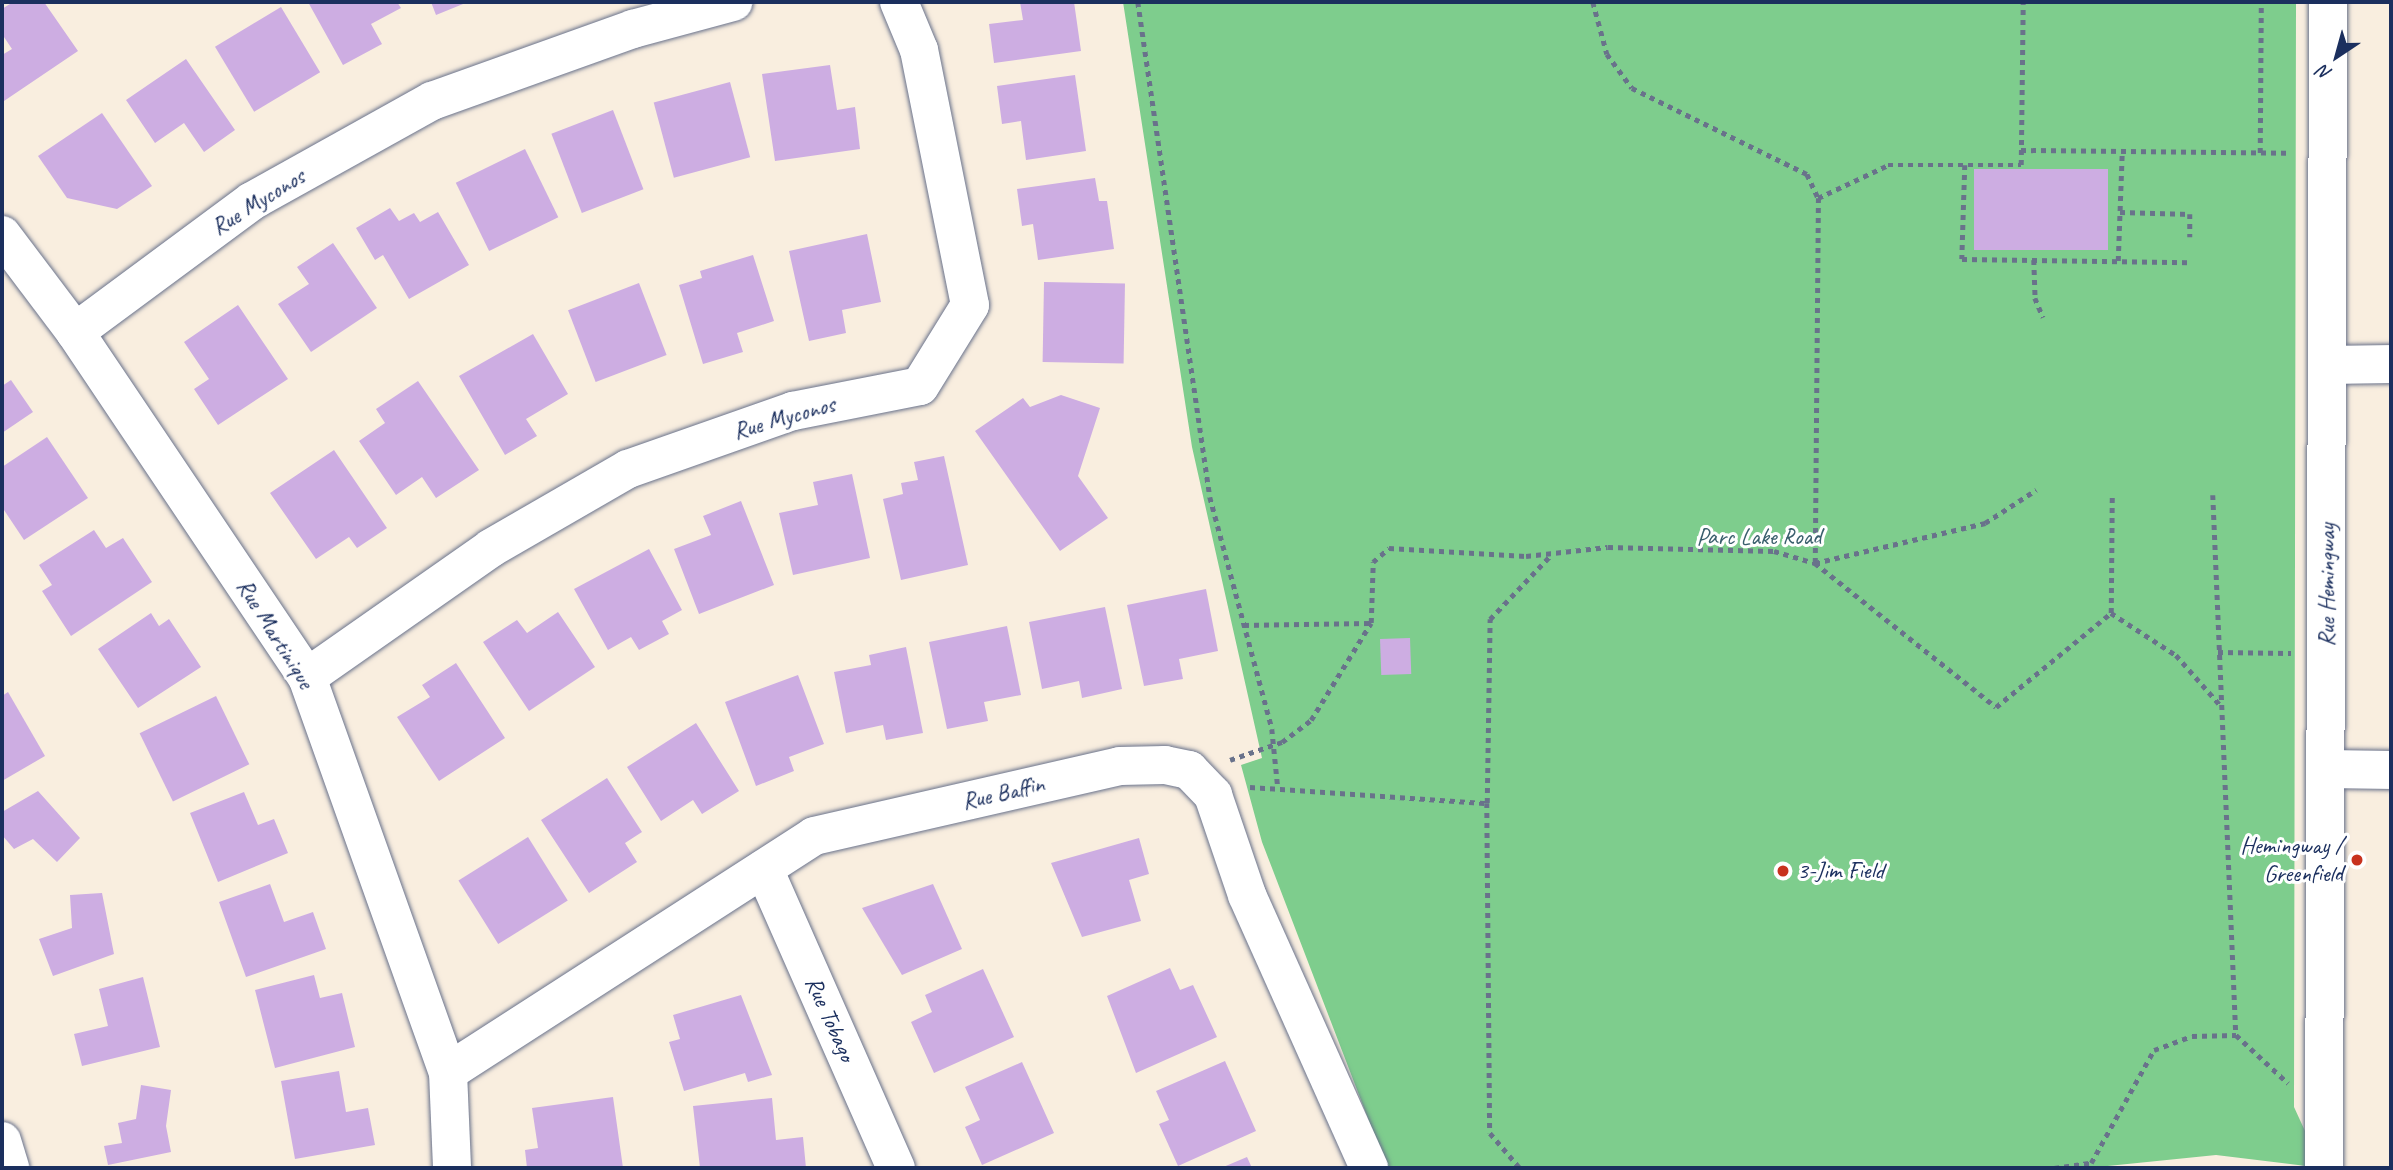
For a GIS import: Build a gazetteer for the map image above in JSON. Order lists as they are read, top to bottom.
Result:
{
  "streets": {
    "street": [
      "Rue Myconos",
      "Rue Hemingway",
      "Rue Martinique",
      "Rue Baffin",
      "Rue Tobago"
    ]
  },
  "crossings": [
    ["Rue Myconos", "Rue Martinique"],
    ["Rue Martinique", "Rue Baffin"],
    ["Rue Baffin", "Rue Tobago"]
  ],
  "parks": ["Parc Lake Road"],
  "places": ["Hemingway / Greenfield", "3-Jim Field"],
  "north": "bottom left"
}
